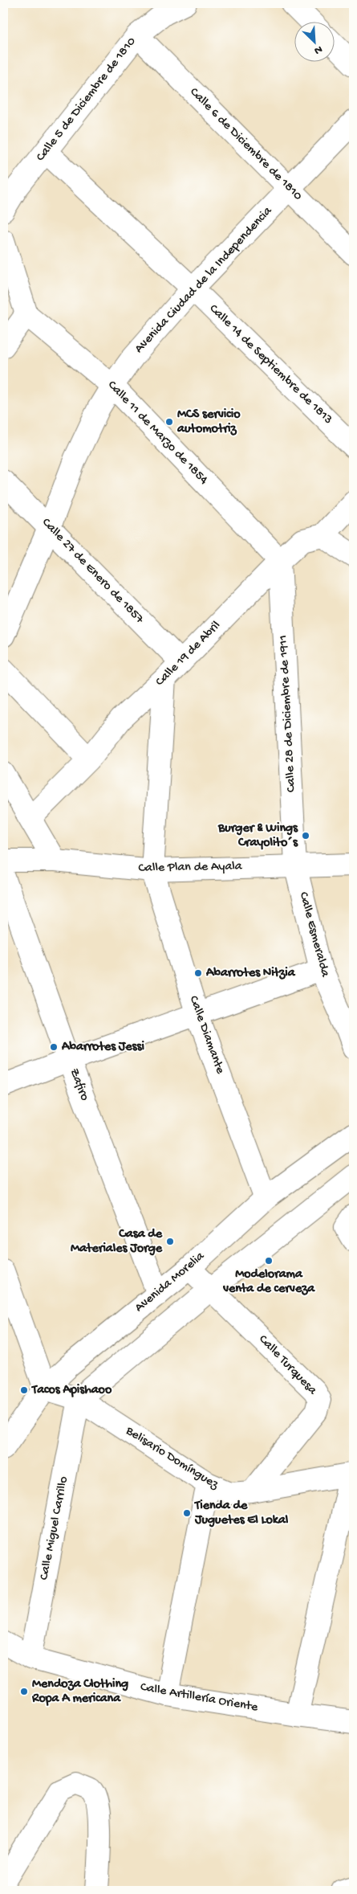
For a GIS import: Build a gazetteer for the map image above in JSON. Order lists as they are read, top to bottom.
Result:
{
  "streets": {
    "street": [
      "Calle 5 de Diciembre de 1810",
      "Calle 6 de Diciembre de 1810",
      "Avenida Ciudad de la Independencia",
      "Calle 14 de Septiembre de 1813",
      "Calle 11 de Marzo de 1854",
      "Calle 27 de Enero de 1857",
      "Calle 19 de Abril",
      "Calle 28 de Diciembre de 1911",
      "Calle Plan de Ayala",
      "Calle Esmeralda",
      "Calle Diamante",
      "Zafiro",
      "Avenida Morelia",
      "Calle Turquesa",
      "Belisario Domínguez",
      "Calle Miguel Carrillo",
      "Calle Artillería Oriente"
    ]
  },
  "crossings": [
    ["Calle 5 de Diciembre de 1810", "Calle 6 de Diciembre de 1810"],
    ["Calle 5 de Diciembre de 1810", "Calle 14 de Septiembre de 1813"],
    ["Calle 6 de Diciembre de 1810", "Avenida Ciudad de la Independencia"],
    ["Avenida Ciudad de la Independencia", "Calle 14 de Septiembre de 1813"],
    ["Avenida Ciudad de la Independencia", "Calle 11 de Marzo de 1854"],
    ["Avenida Ciudad de la Independencia", "Calle 27 de Enero de 1857"],
    ["Calle 11 de Marzo de 1854", "Calle 19 de Abril"],
    ["Calle 11 de Marzo de 1854", "Calle 28 de Diciembre de 1911"],
    ["Calle 27 de Enero de 1857", "Calle 19 de Abril"],
    ["Calle 19 de Abril", "Calle 28 de Diciembre de 1911"],
    ["Calle 28 de Diciembre de 1911", "Calle Plan de Ayala"],
    ["Calle 28 de Diciembre de 1911", "Calle Esmeralda"],
    ["Calle Plan de Ayala", "Calle Esmeralda"],
    ["Calle Plan de Ayala", "Calle Diamante"],
    ["Calle Diamante", "Avenida Morelia"],
    ["Zafiro", "Avenida Morelia"],
    ["Avenida Morelia", "Calle Turquesa"],
    ["Avenida Morelia", "Belisario Domínguez"],
    ["Calle Turquesa", "Belisario Domínguez"],
    ["Belisario Domínguez", "Calle Miguel Carrillo"],
    ["Calle Miguel Carrillo", "Calle Artillería Oriente"]
  ],
  "places": [
    "MCS servicio automotriz",
    "Burger & Wings Crayolito´s",
    "Abarrotes Nitzia",
    "Abarrotes Jessi",
    "Casa de Materiales Jorge",
    "Modelorama venta de cerveza",
    "Tacos Apishaoo",
    "Tienda de Juguetes El Lokal",
    "Mendoza Clothing Ropa A mericana"
  ],
  "north": "bottom right"
}
